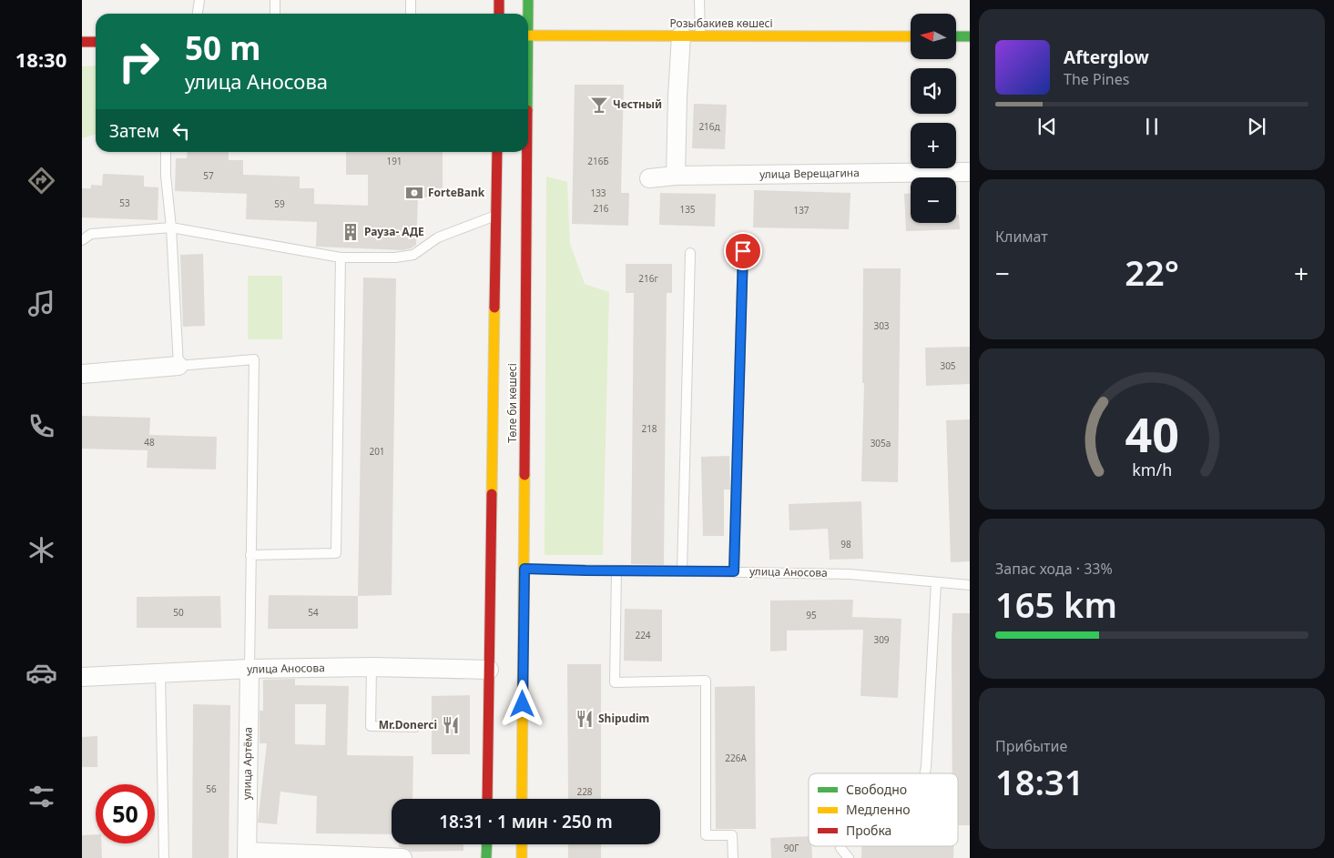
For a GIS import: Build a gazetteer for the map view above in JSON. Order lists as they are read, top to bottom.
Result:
{
  "streets": {
    "main road": ["Розыбакиев көшесі", "Төле би көшесі"],
    "street": ["улица Верещагина", "улица Аносова", "улица Артёма"]
  },
  "crossings": [
    ["Төле би көшесі", "улица Аносова"],
    ["улица Аносова", "улица Артёма"]
  ],
  "places": {
    "bar": ["Честный"],
    "bank": ["ForteBank"],
    "building": ["Рауза- АДЕ"],
    "restaurant": ["Shipudim", "Mr.Donerci"]
  },
  "house_numbers": [
    "216д",
    "191",
    "216Б",
    "57",
    "133",
    "53",
    "59",
    "216",
    "135",
    "137",
    "216г",
    "303",
    "305",
    "218",
    "48",
    "305а",
    "201",
    "98",
    "50",
    "54",
    "95",
    "224",
    "309",
    "226А",
    "56",
    "228",
    "90Г"
  ],
  "legend": ["Свободно", "Медленно", "Пробка"],
  "north": "left",
  "page": {
    "tabs": "18:30",
    "map_buttons": ["+", "−"],
    "turn": ["50 m", "улица Аносова"],
    "song": ["Afterglow", "The Pines"],
    "then": "Затем",
    "tile": [
      "Климат",
      ["Запас хода · 33%", "165 km"],
      ["Прибытие", "18:31"]
    ],
    "heat": ["−", "22°", "+"],
    "limit": "50",
    "trip": "18:31 · 1 мин · 250 m",
    "gauge": ["40", "km/h"]
  }
}
